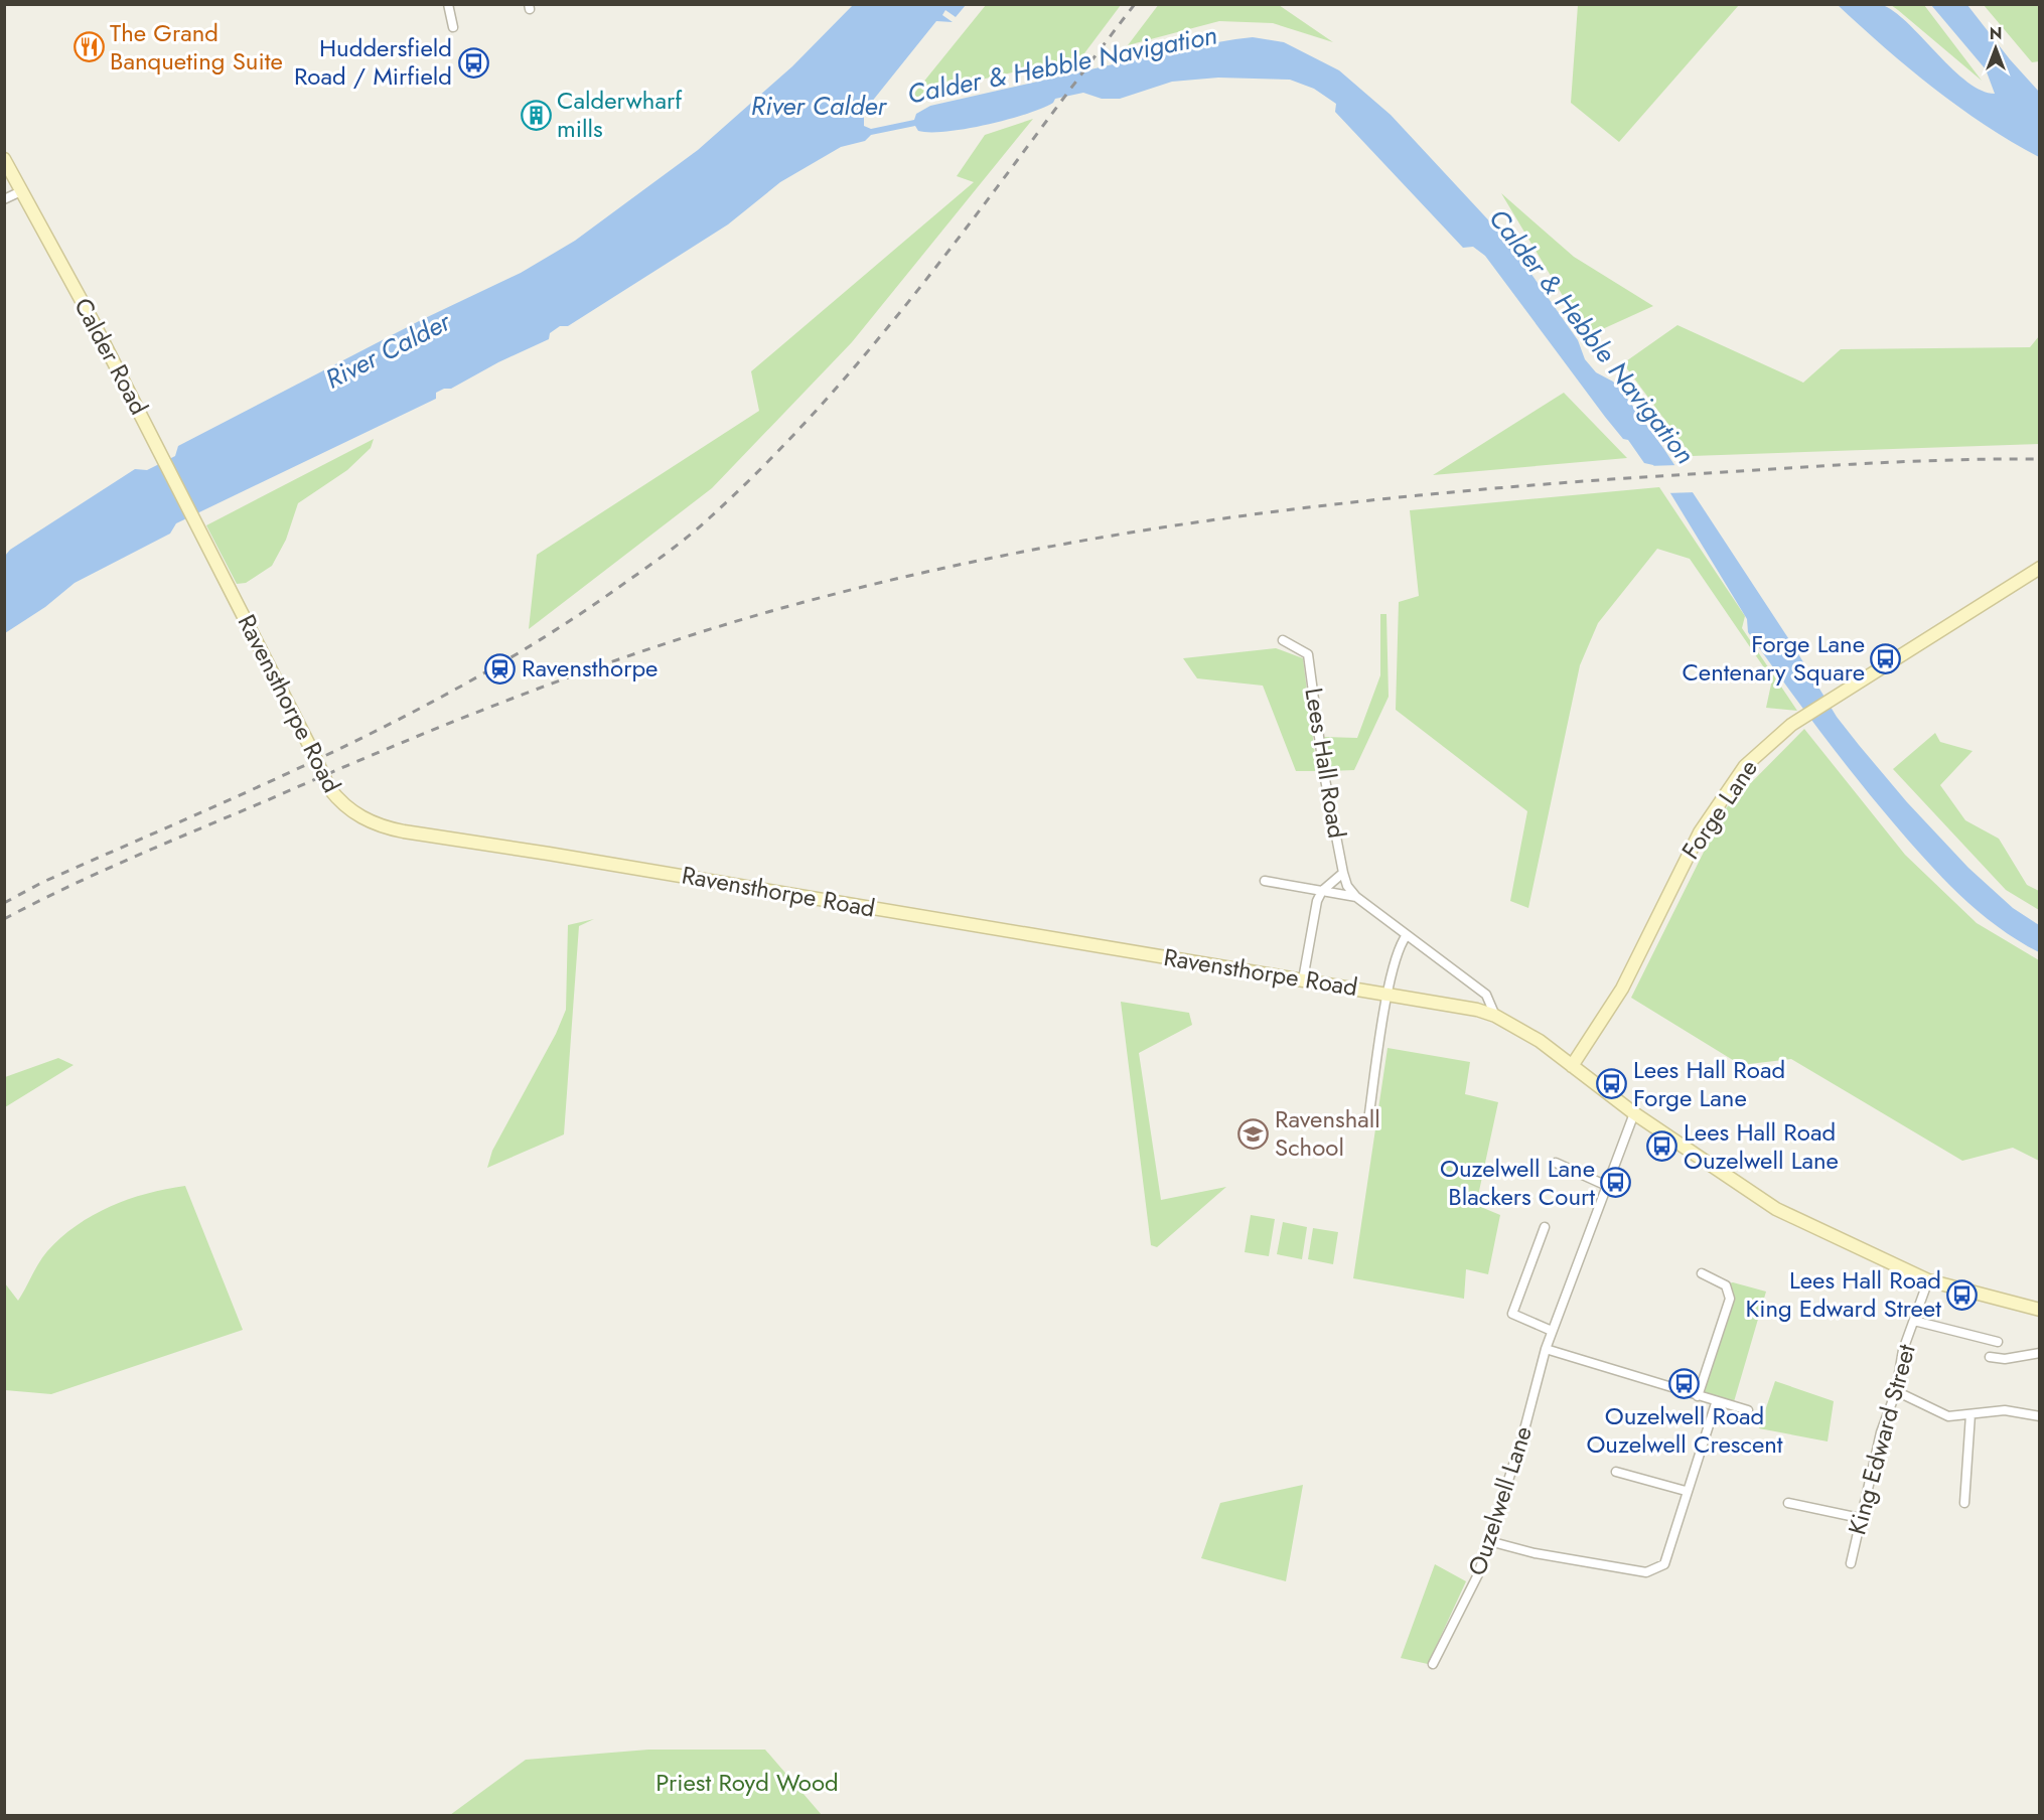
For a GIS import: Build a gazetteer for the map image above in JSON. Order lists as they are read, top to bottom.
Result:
{
  "streets": {
    "street": [
      "Calder Road",
      "Ravensthorpe Road",
      "Lees Hall Road",
      "Forge Lane",
      "King Edward Street",
      "Ouzelwell Lane"
    ]
  },
  "crossings": [
    ["Calder Road", "Ravensthorpe Road"],
    ["Ravensthorpe Road", "Lees Hall Road"]
  ],
  "water": ["Calder & Hebble Navigation", "River Calder"],
  "parks": ["Priest Royd Wood"],
  "places": {
    "restaurant": ["The Grand Banqueting Suite"],
    "bus stop": [
      "Huddersfield Road / Mirfield",
      "Forge Lane Centenary Square",
      "Lees Hall Road Forge Lane",
      "Lees Hall Road Ouzelwell Lane",
      "Ouzelwell Lane Blackers Court",
      "Lees Hall Road King Edward Street",
      "Ouzelwell Road Ouzelwell Crescent"
    ],
    "building": ["Calderwharf mills"],
    "station": ["Ravensthorpe"],
    "school or university": ["Ravenshall School"]
  },
  "north": "top"
}
